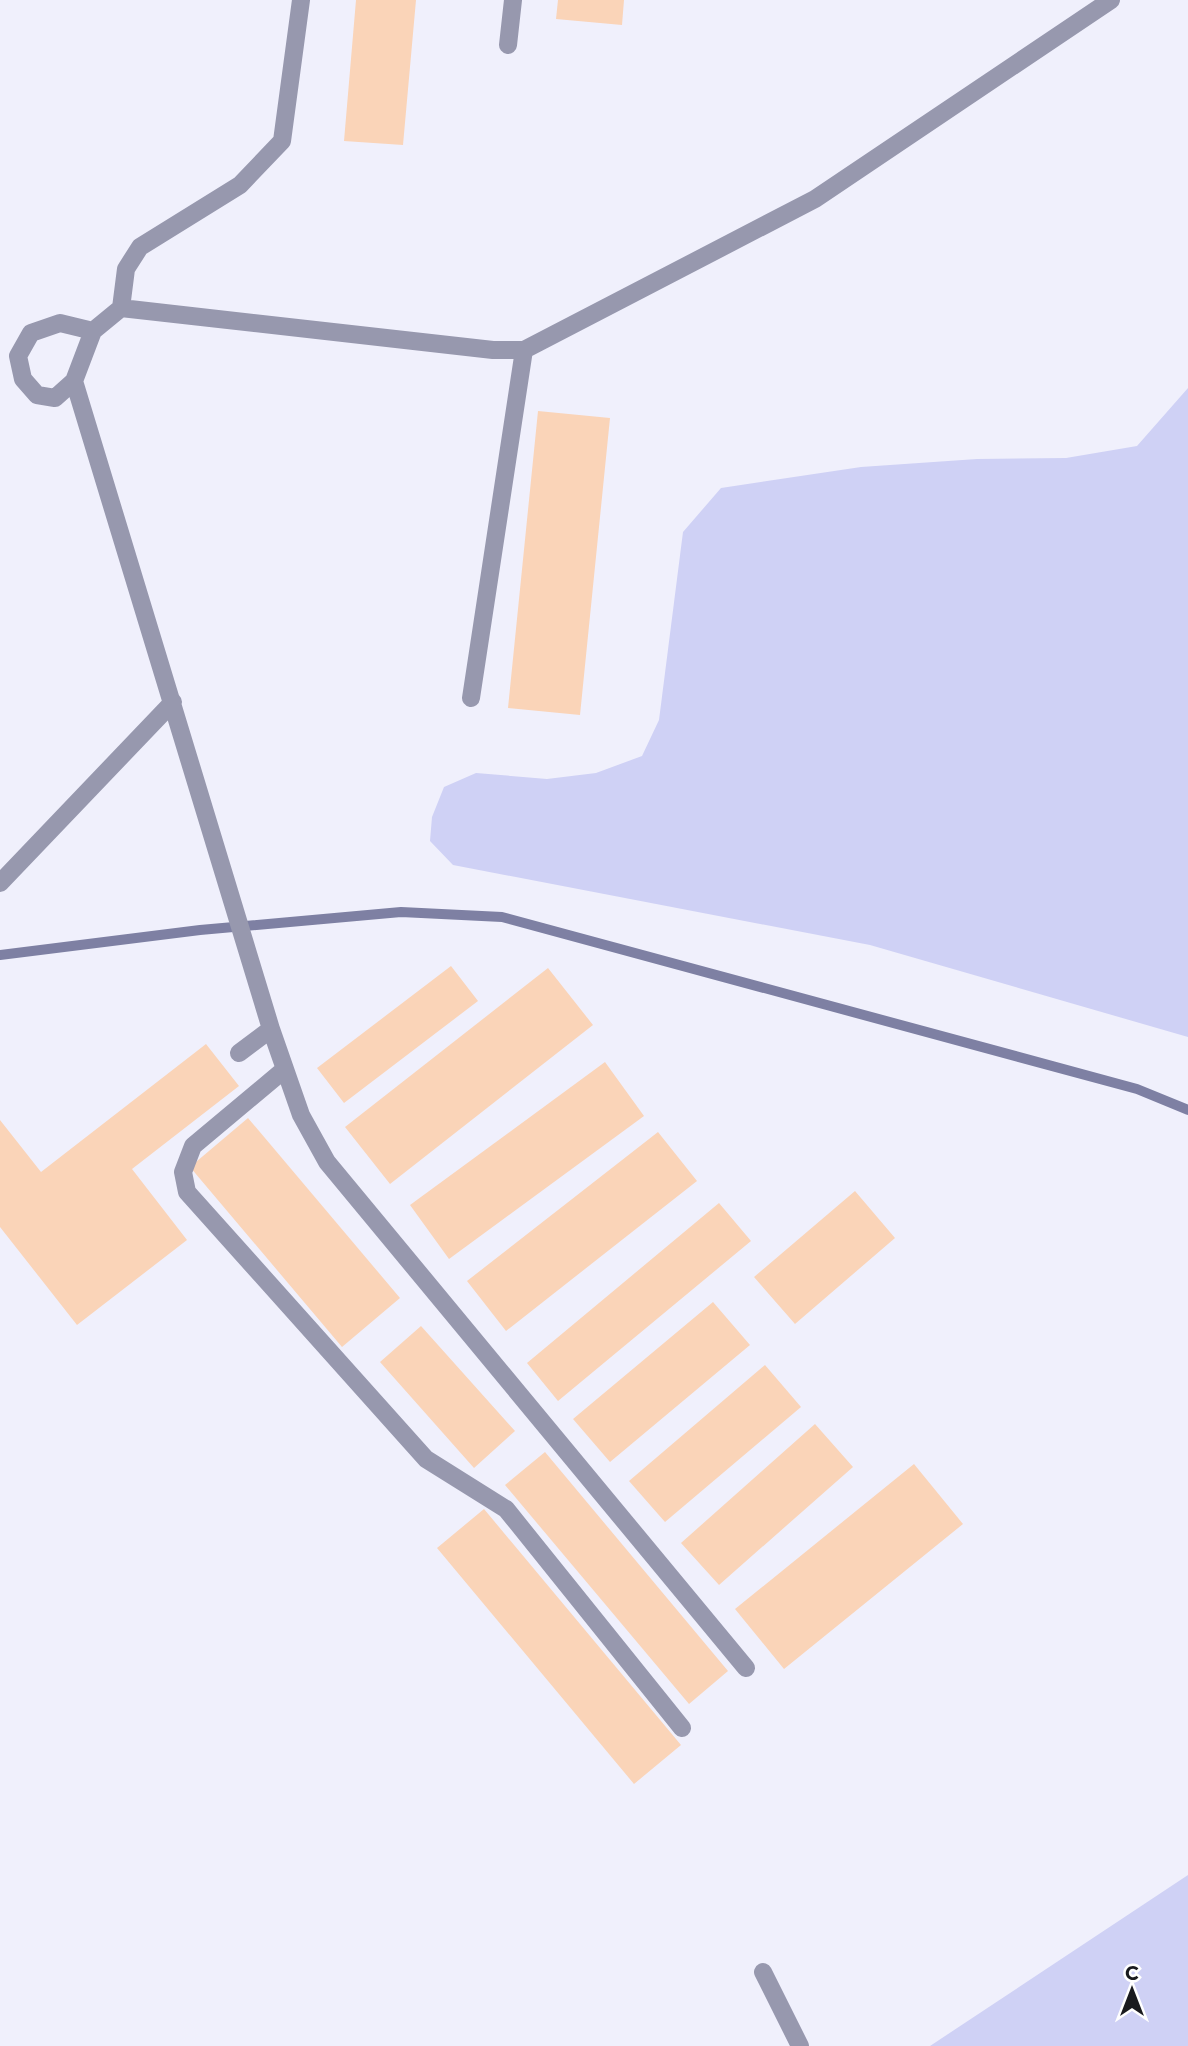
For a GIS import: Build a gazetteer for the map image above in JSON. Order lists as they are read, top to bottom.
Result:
{
  "north": "top"
}
